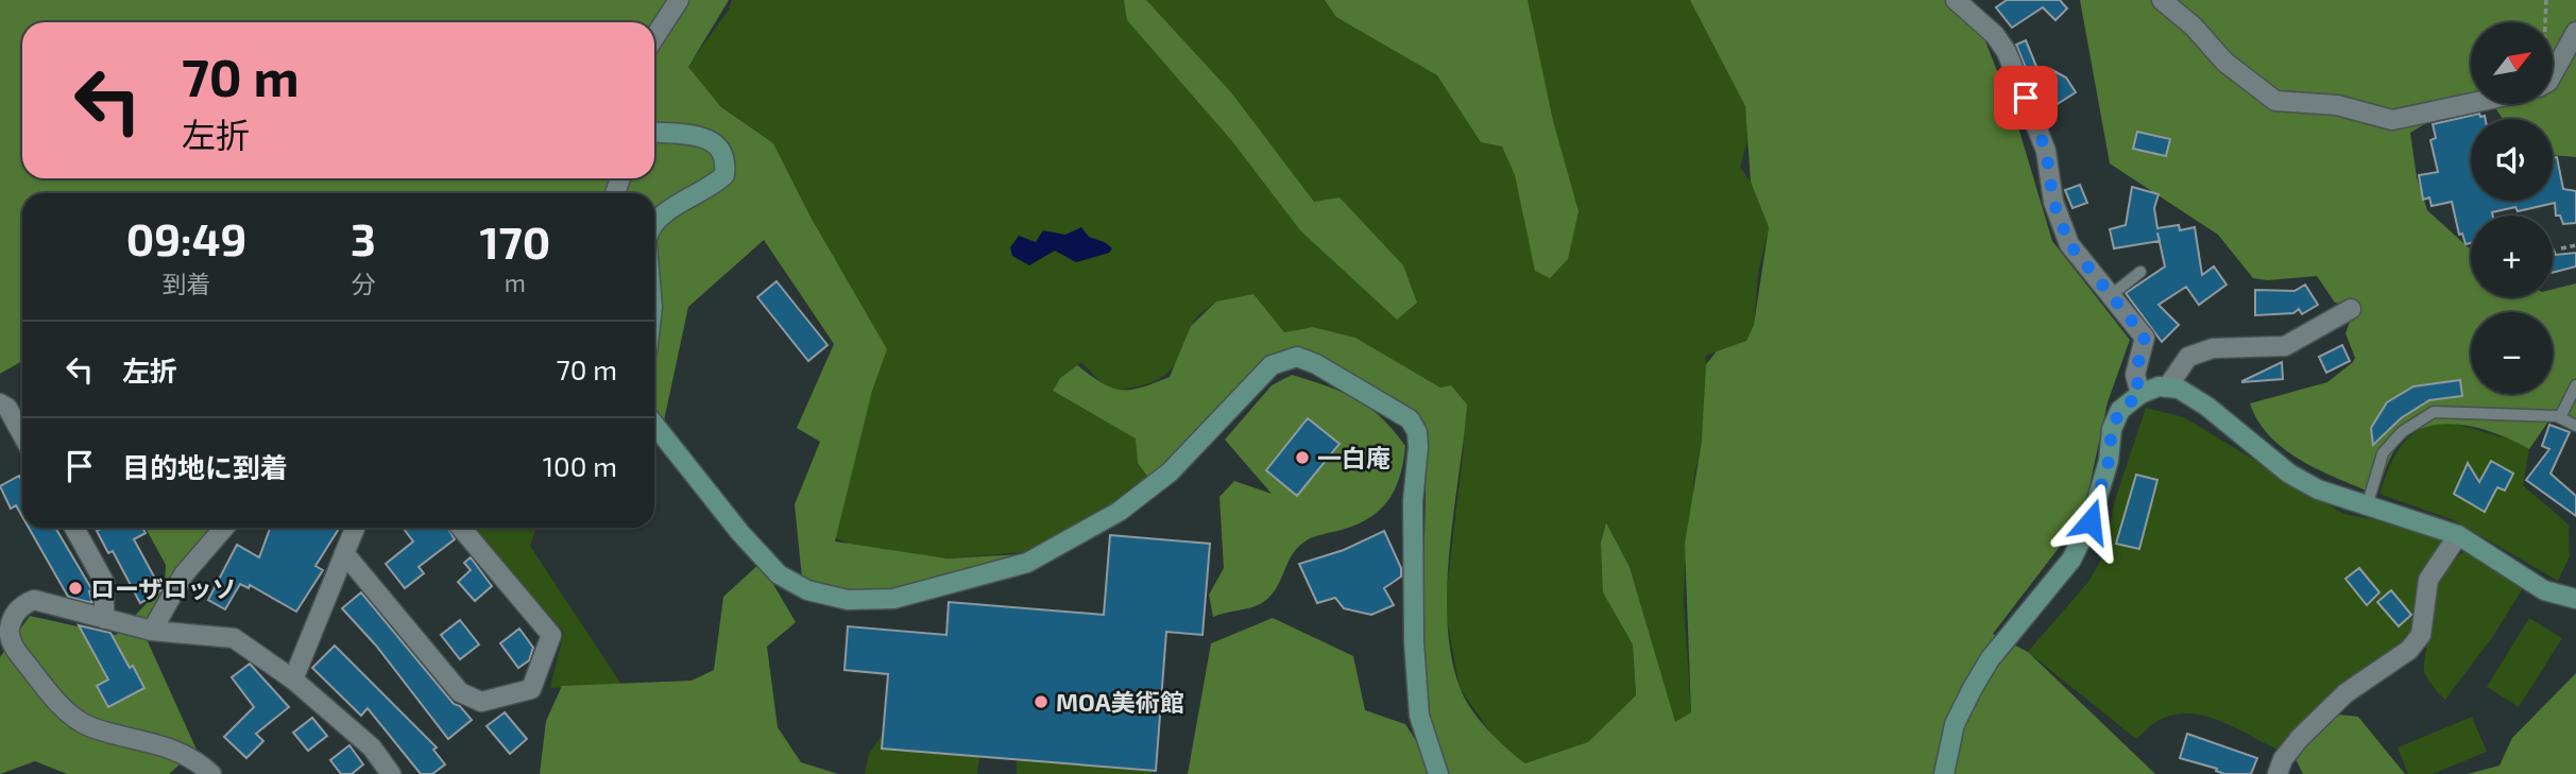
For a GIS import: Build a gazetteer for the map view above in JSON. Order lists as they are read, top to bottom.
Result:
{
  "places": ["一白庵", "ローザロッソ", "MOA美術館"],
  "north": "top right",
  "page": {
    "map_buttons": ["+", "−"],
    "turn": ["70 m", "左折"],
    "eta": [
      "09:49",
      "到着",
      "3",
      "分",
      "170",
      "m"
    ],
    "list": [
      {
        "name": "左折",
        "value": "70 m"
      },
      {
        "name": "目的地に到着",
        "value": "100 m"
      }
    ]
  }
}
